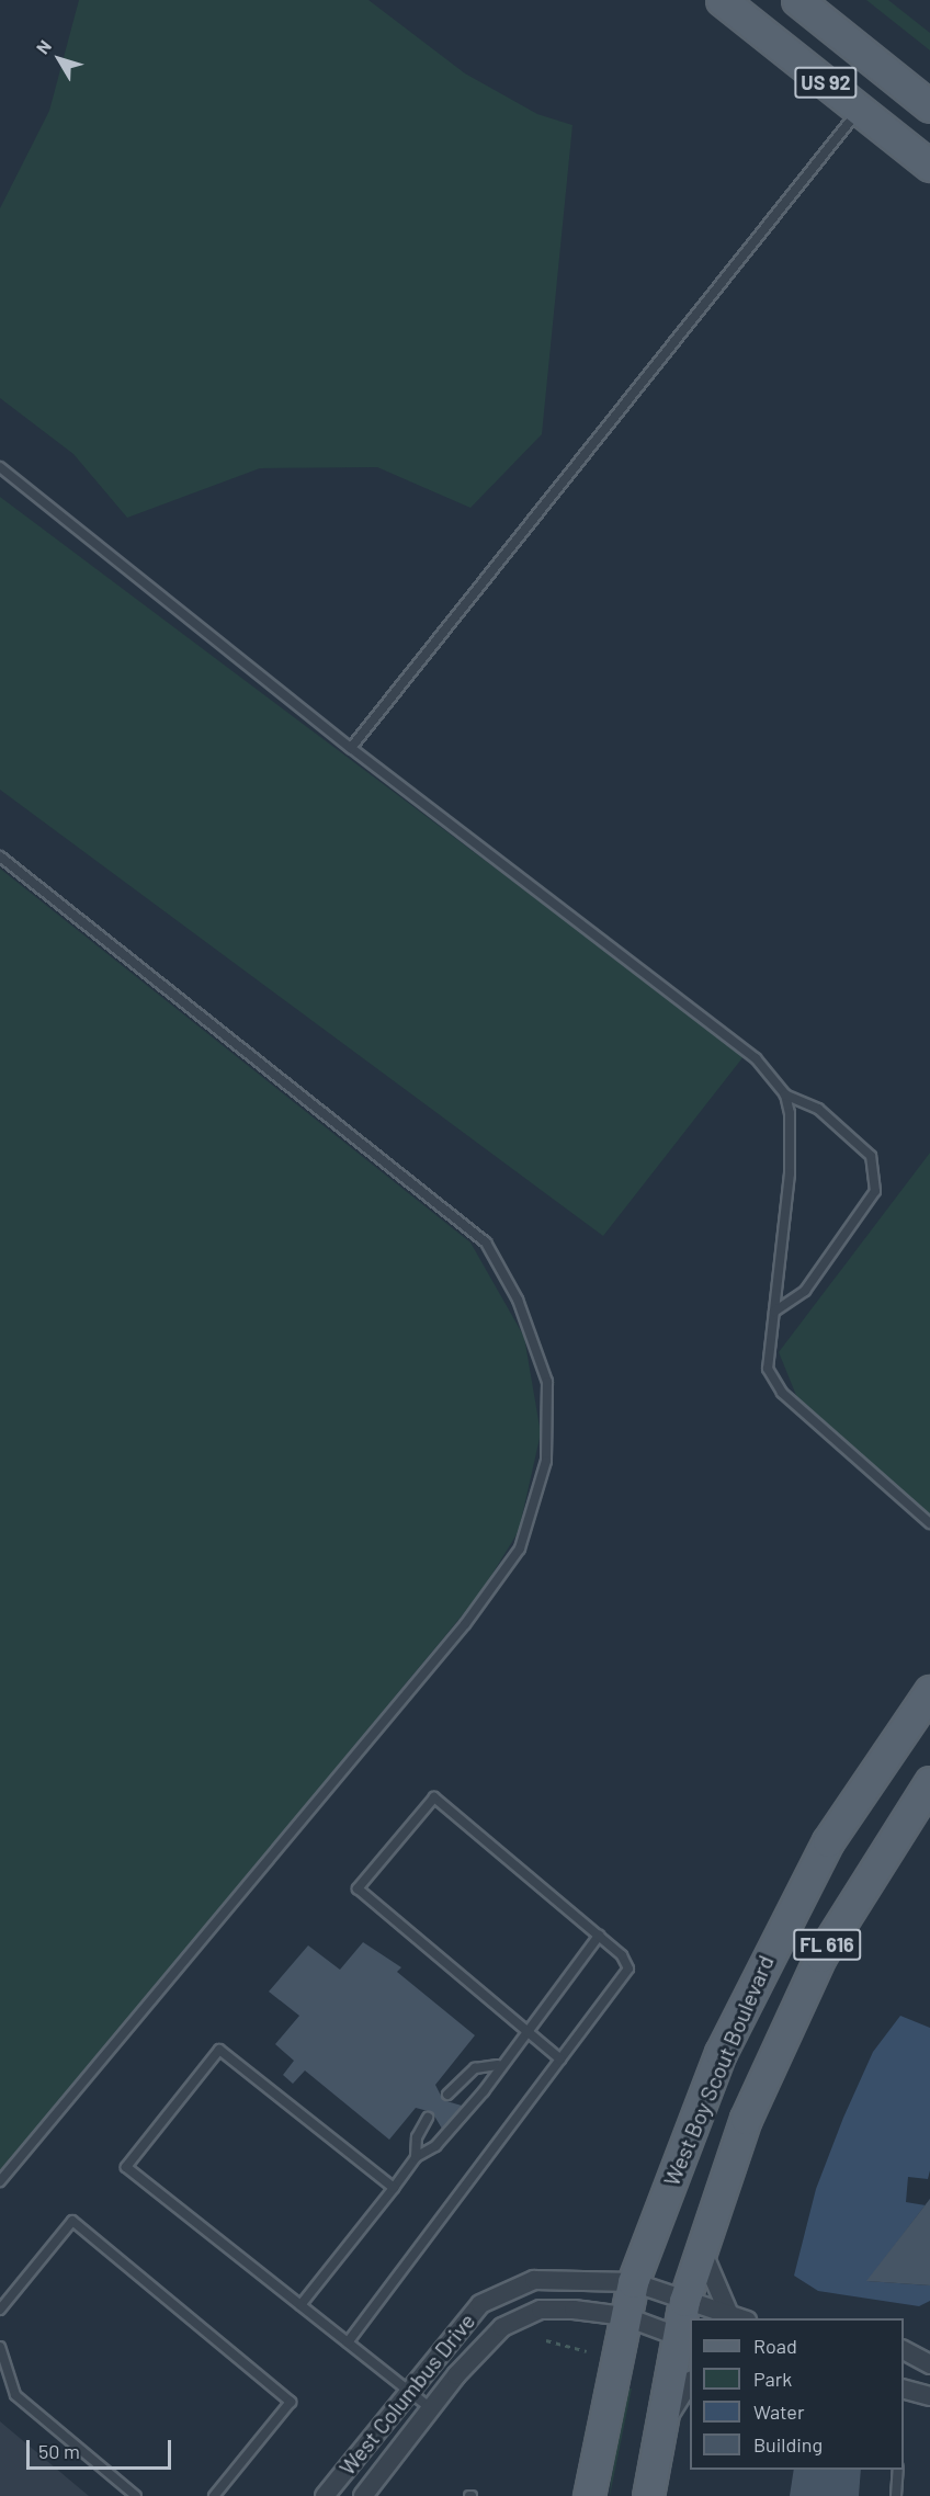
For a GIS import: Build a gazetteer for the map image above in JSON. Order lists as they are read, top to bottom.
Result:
{
  "streets": {
    "main road": ["US 92", "FL 616", "West Boy Scout Boulevard"],
    "street": ["West Columbus Drive"]
  },
  "crossings": [
    ["West Boy Scout Boulevard", "West Columbus Drive"]
  ],
  "legend": [
    "Road",
    "Park",
    "Water",
    "Building"
  ],
  "scale_bar": "50 m",
  "north": "top left"
}
